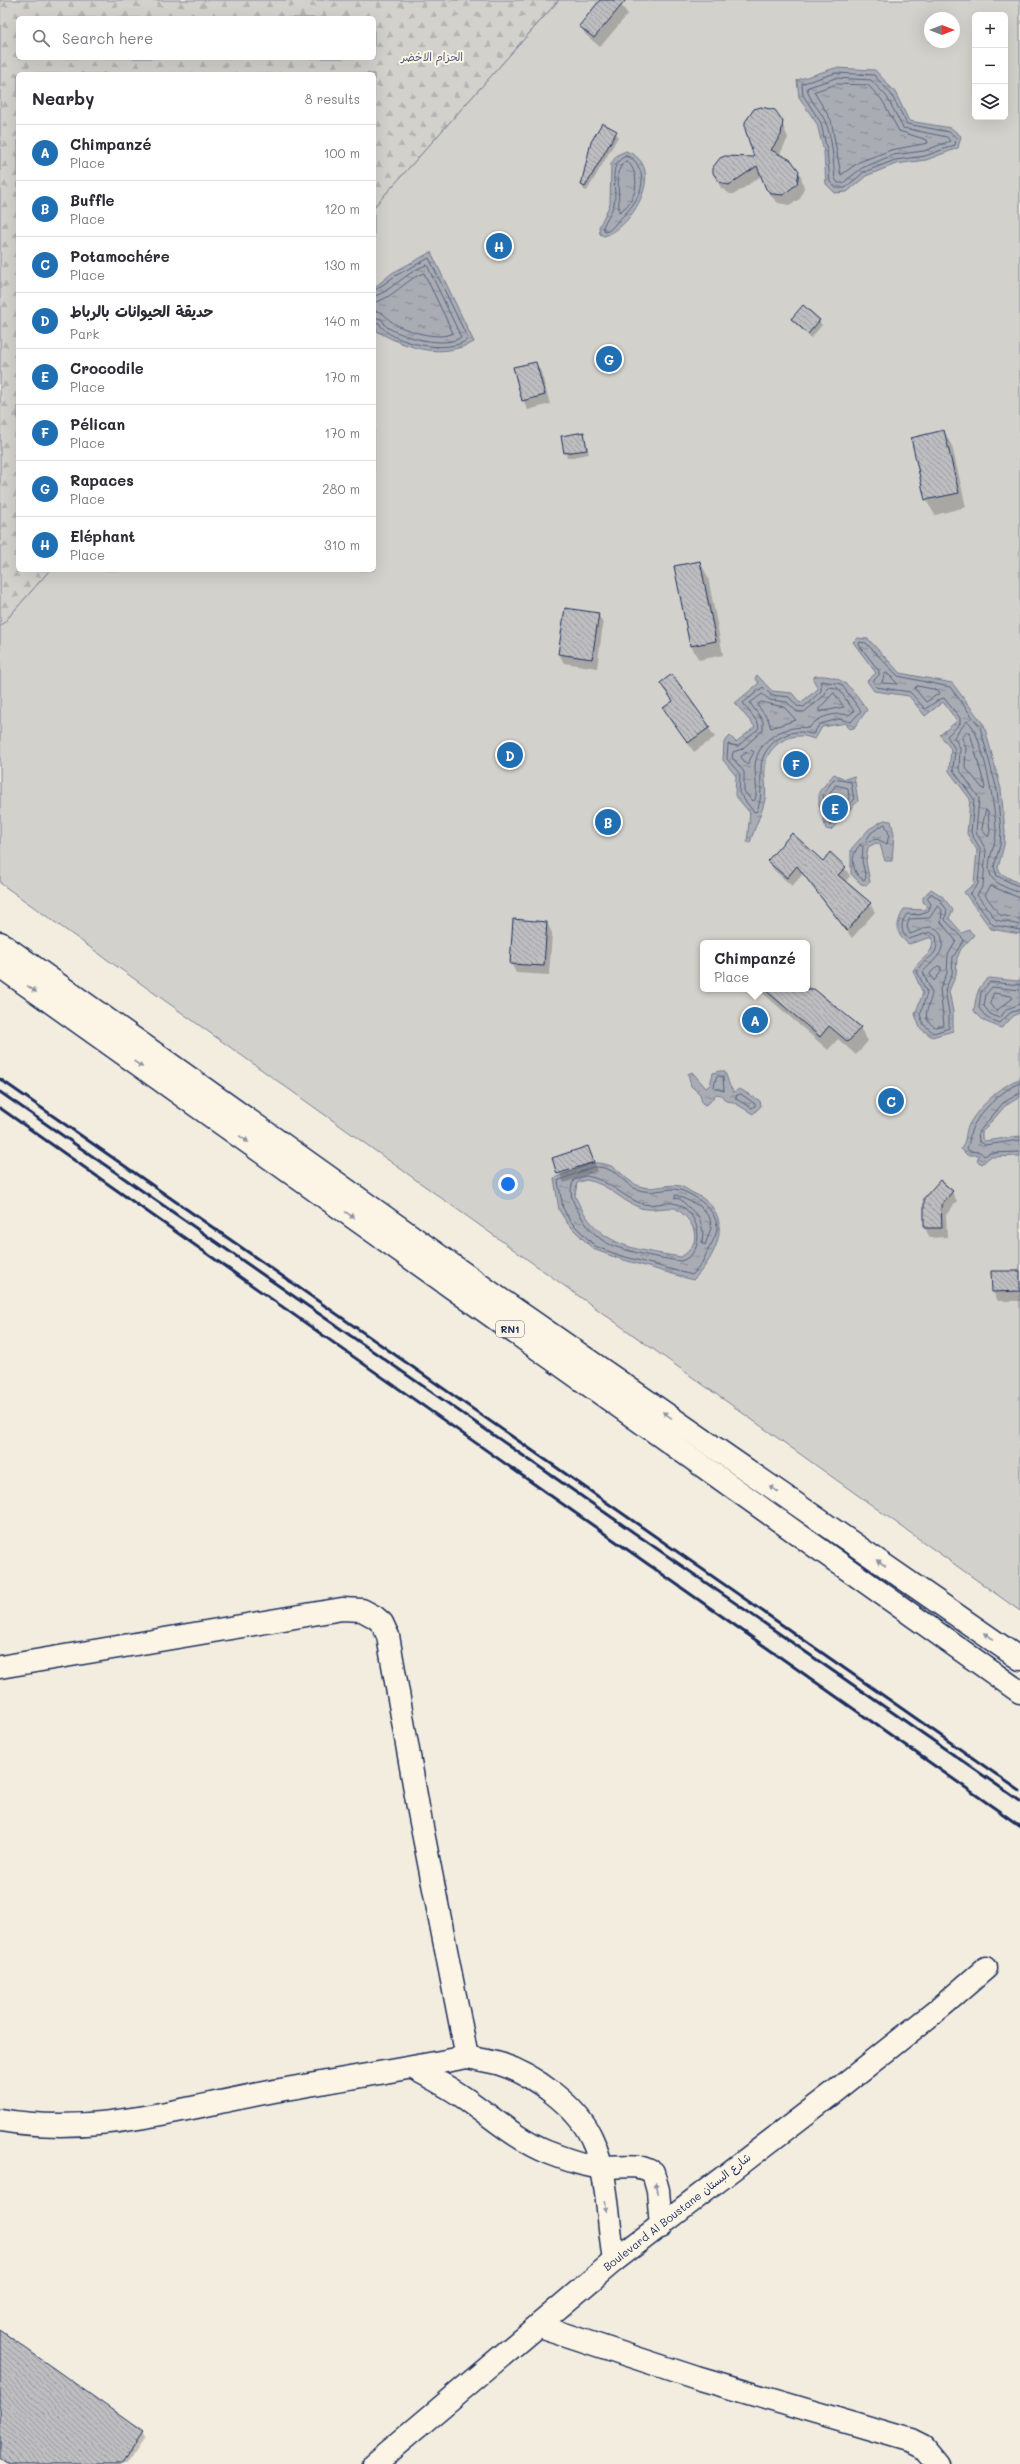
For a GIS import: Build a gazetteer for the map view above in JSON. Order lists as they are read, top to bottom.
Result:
{
  "streets": {
    "main road": ["RN1", "Boulevard Al Boustane شارع البستان"]
  },
  "parks": ["الحزام الاخضر"],
  "north": "right",
  "page": {
    "map_buttons": ["+", "−"],
    "search": "Search here",
    "heading": ["Nearby", "8 results"],
    "list": [
      {
        "mark": "A",
        "name": "Chimpanzé",
        "note": "Place",
        "value": "100 m"
      },
      {
        "mark": "B",
        "name": "Buffle",
        "note": "Place",
        "value": "120 m"
      },
      {
        "mark": "C",
        "name": "Potamochére",
        "note": "Place",
        "value": "130 m"
      },
      {
        "mark": "D",
        "name": "حديقة الحيوانات بالرباط",
        "note": "Park",
        "value": "140 m"
      },
      {
        "mark": "E",
        "name": "Crocodile",
        "note": "Place",
        "value": "170 m"
      },
      {
        "mark": "F",
        "name": "Pélican",
        "note": "Place",
        "value": "170 m"
      },
      {
        "mark": "G",
        "name": "Rapaces",
        "note": "Place",
        "value": "280 m"
      },
      {
        "mark": "H",
        "name": "Eléphant",
        "note": "Place",
        "value": "310 m"
      }
    ],
    "pins": [
      "H",
      "G",
      "D",
      "F",
      "E",
      "B",
      "A",
      "C"
    ],
    "popup": ["Chimpanzé", "Place"]
  }
}
